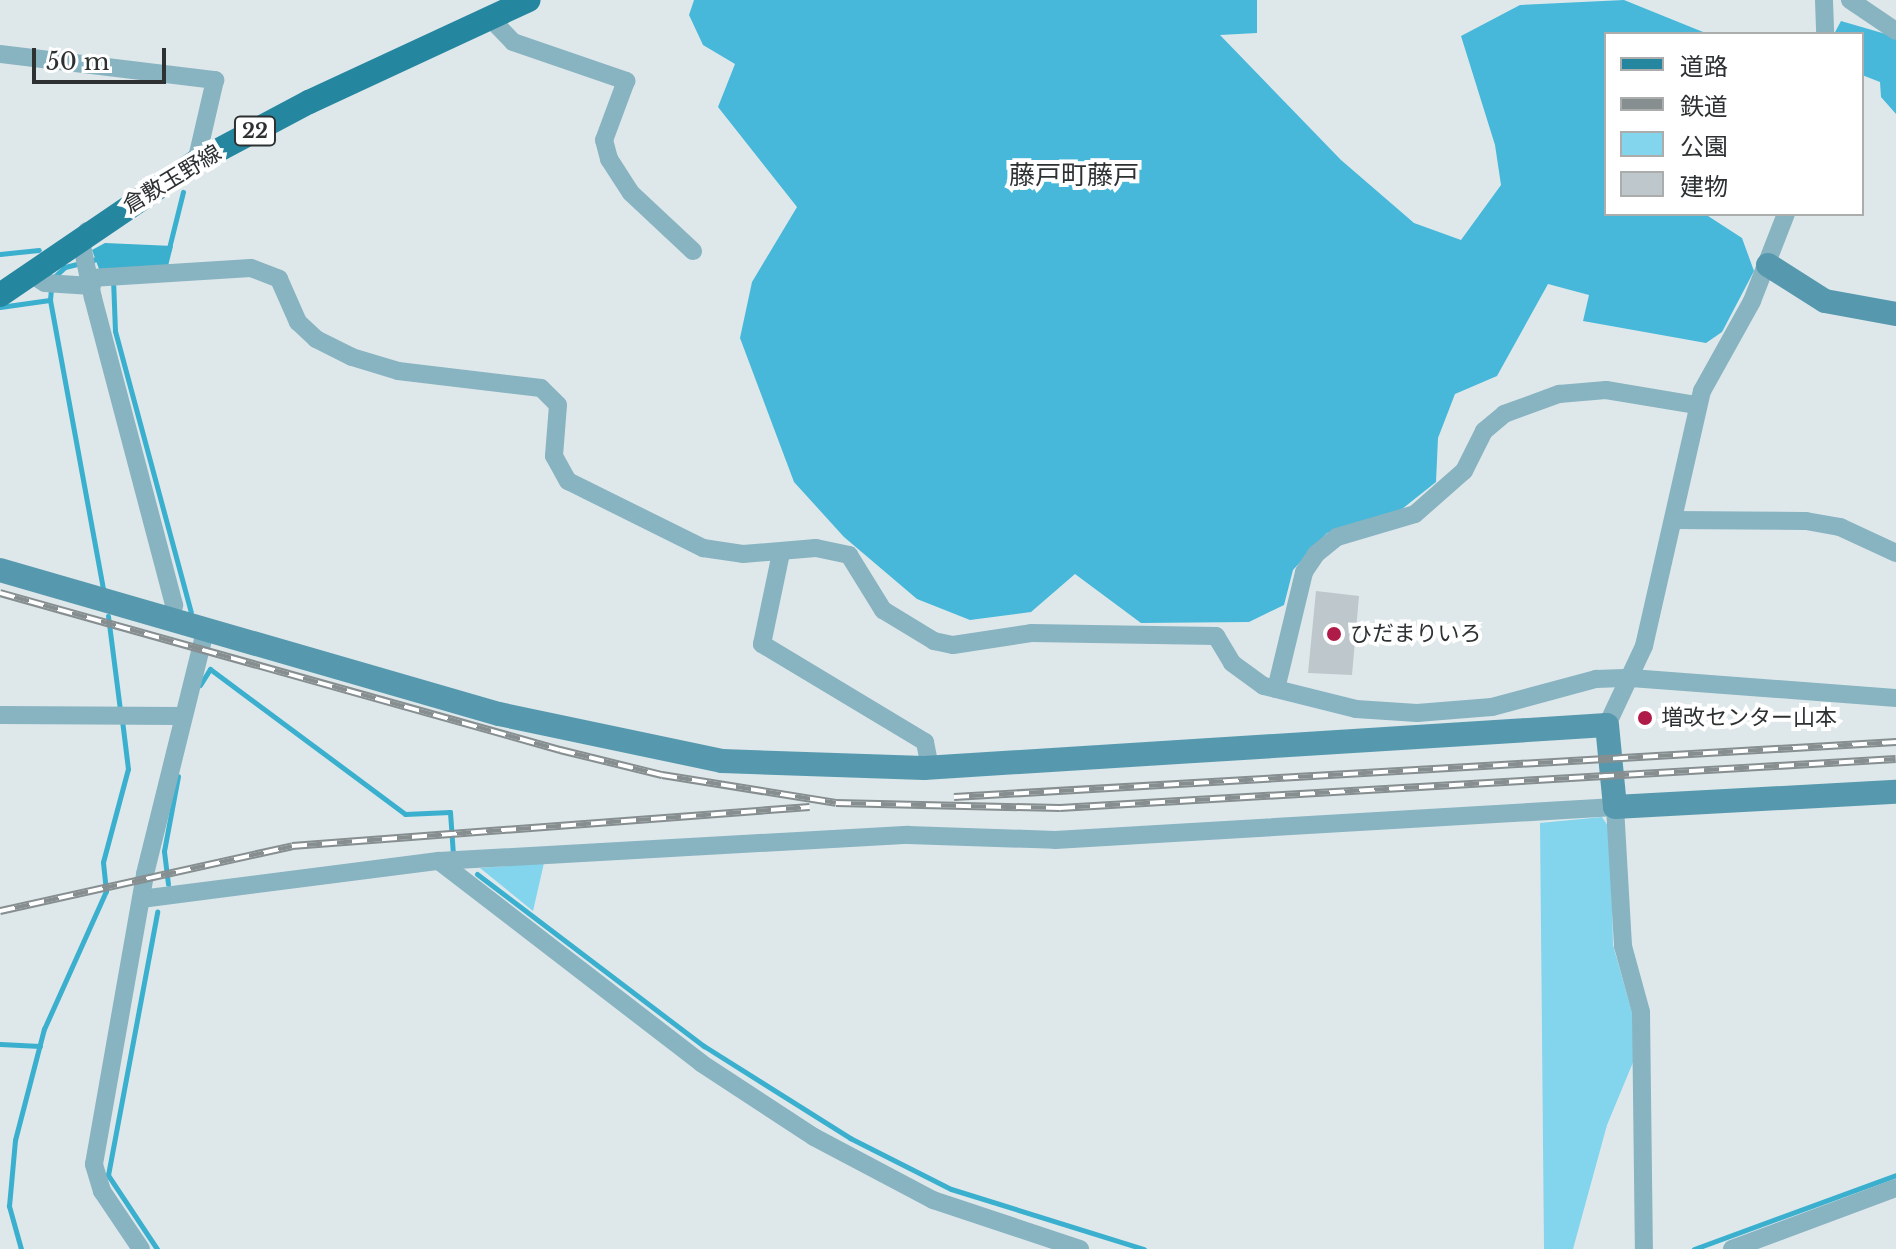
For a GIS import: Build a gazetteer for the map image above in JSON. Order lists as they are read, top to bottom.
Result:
{
  "streets": {
    "main road": ["22", "倉敷玉野線"]
  },
  "districts": ["藤戸町藤戸"],
  "places": ["ひだまりいろ", "増改センター山本"],
  "legend": [
    "道路",
    "鉄道",
    "公園",
    "建物"
  ],
  "scale_bar": "50 m"
}
